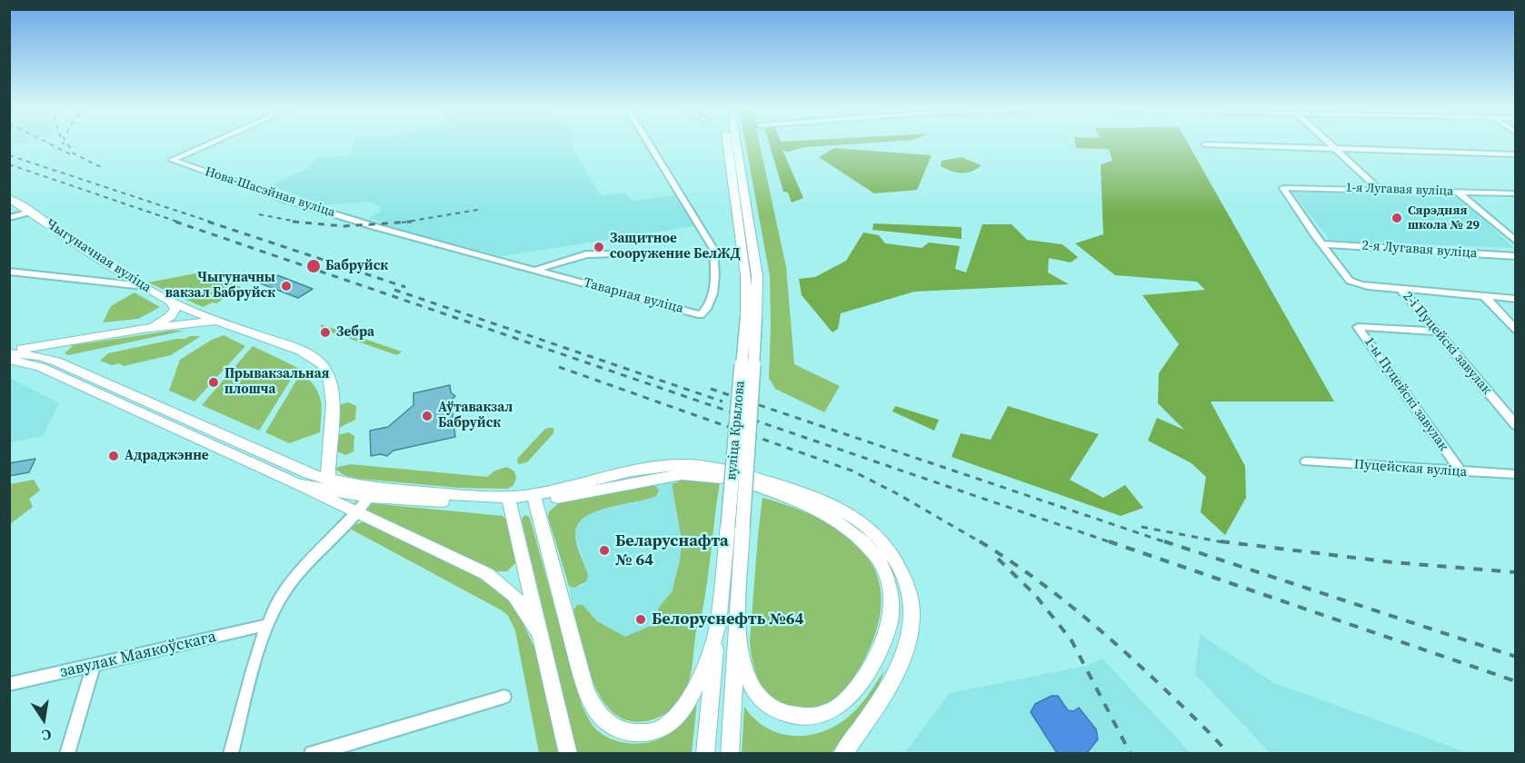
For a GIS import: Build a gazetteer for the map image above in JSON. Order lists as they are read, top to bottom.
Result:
{
  "streets": {
    "main road": ["Чыгуначная вуліца", "вуліца Крылова"],
    "street": [
      "1-я Лугавая вуліца",
      "Нова-Шасэйная вуліца",
      "2-я Лугавая вуліца",
      "Таварная вуліца",
      "2-і Пуцейскі завулак",
      "1-ы Пуцейскі завулак",
      "Пуцейская вуліца",
      "завулак Маякоўскага"
    ]
  },
  "crossings": [
    ["1-я Лугавая вуліца", "2-і Пуцейскі завулак"],
    ["Нова-Шасэйная вуліца", "Таварная вуліца"],
    ["2-я Лугавая вуліца", "2-і Пуцейскі завулак"],
    ["2-і Пуцейскі завулак", "1-ы Пуцейскі завулак"],
    ["1-ы Пуцейскі завулак", "Пуцейская вуліца"]
  ],
  "places": [
    "Сярэдняя школа № 29",
    "Защитное сооружение БелЖД",
    "Бабруйск",
    "Чыгуначны вакзал Бабруйск",
    "Зебра",
    "Прывакзальная плошча",
    "Аўтавакзал Бабруйск",
    "Адраджэнне",
    "Беларуснафта № 64",
    "Белоруснефть №64"
  ],
  "north": "bottom"
}
